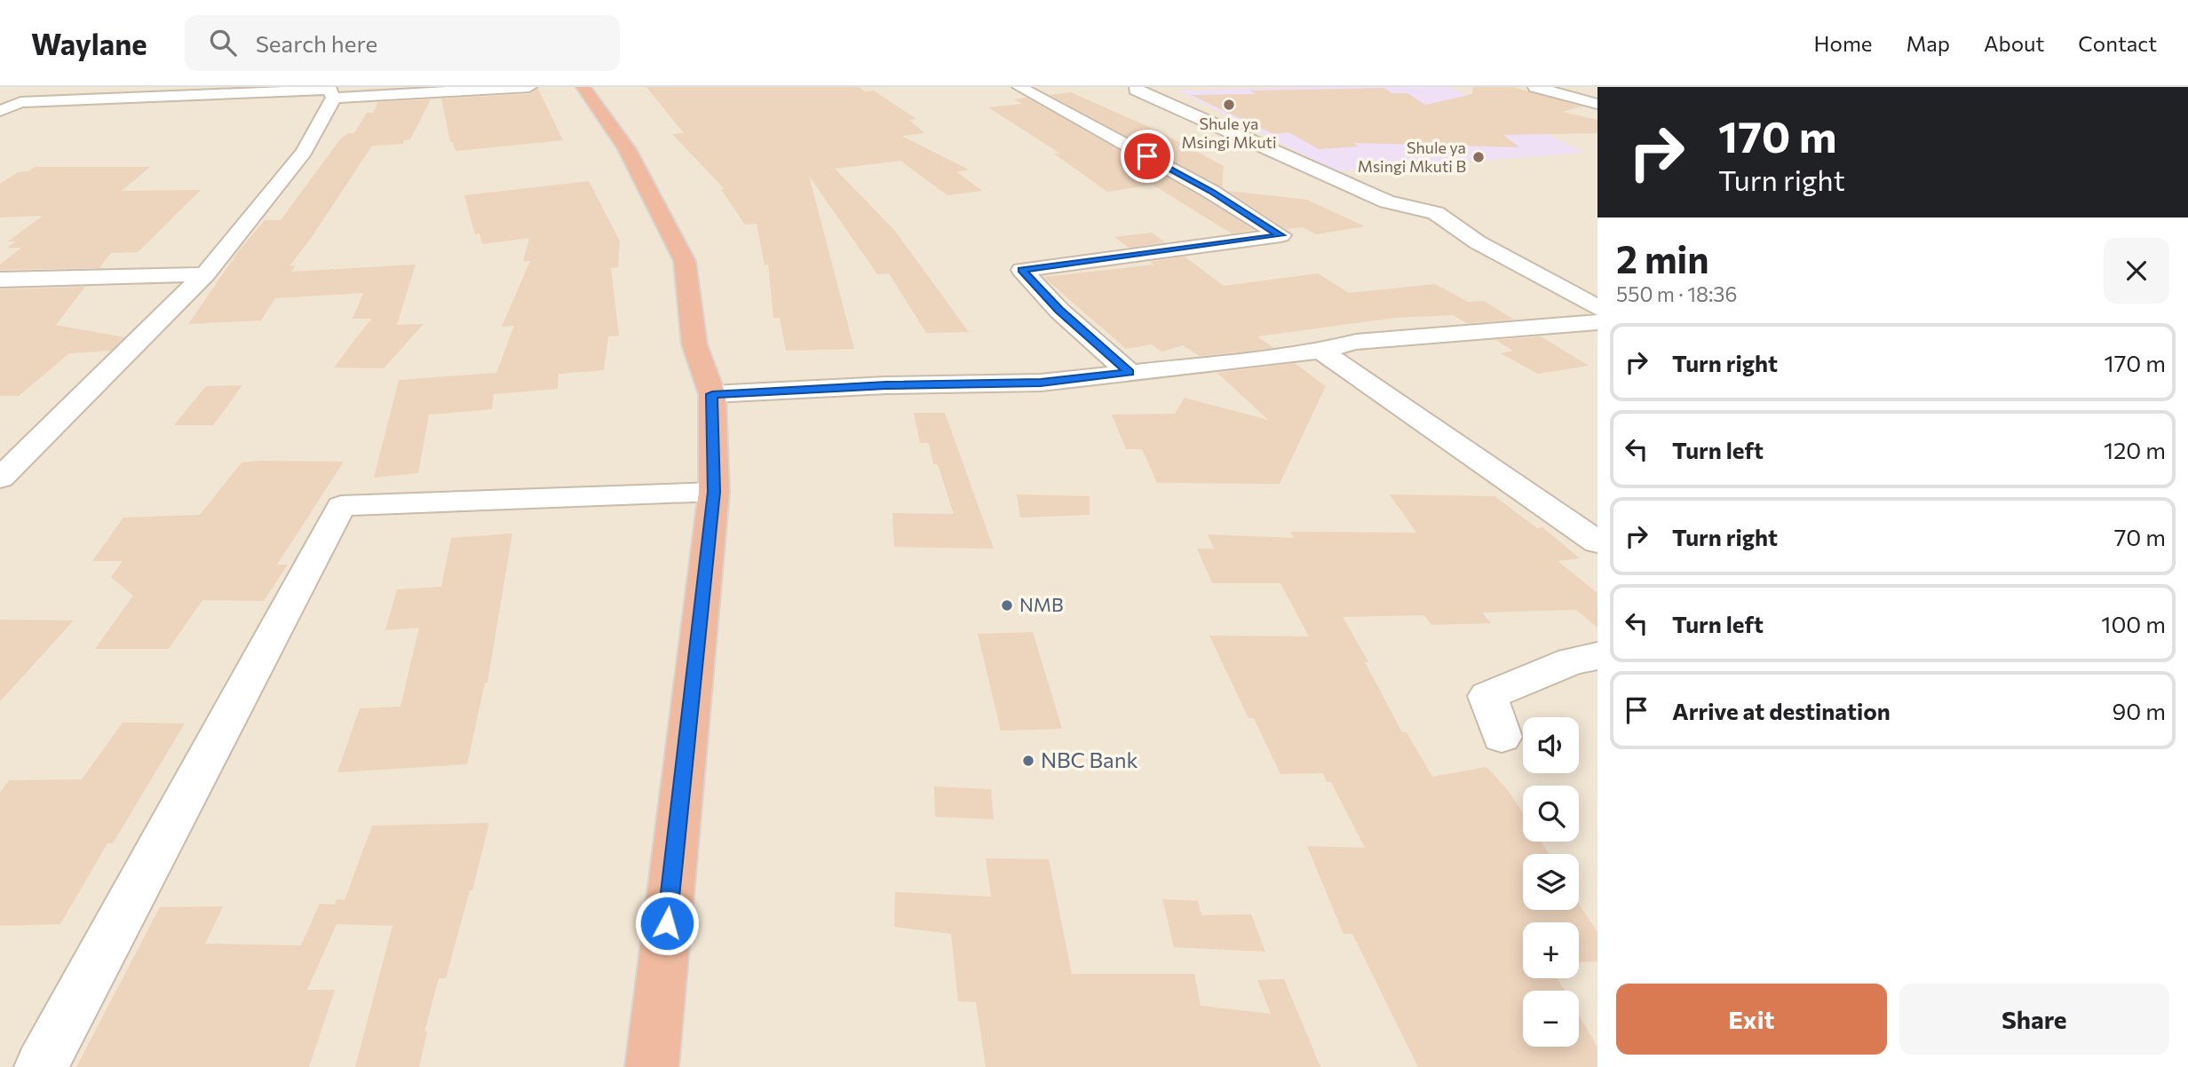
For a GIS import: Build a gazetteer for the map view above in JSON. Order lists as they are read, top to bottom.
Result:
{
  "places": [
    "Shule ya Msingi Mkuti",
    "Shule ya Msingi Mkuti B",
    "NMB",
    "NBC Bank"
  ],
  "page": {
    "header": "Waylane",
    "search": "Search here",
    "nav": [
      "Home",
      "Map",
      "About",
      "Contact"
    ],
    "turn": ["170 m", "Turn right"],
    "heading": ["2 min", "550 m · 18:36"],
    "list": [
      {
        "name": "Turn right",
        "value": "170 m"
      },
      {
        "name": "Turn left",
        "value": "120 m"
      },
      {
        "name": "Turn right",
        "value": "70 m"
      },
      {
        "name": "Turn left",
        "value": "100 m"
      },
      {
        "name": "Arrive at destination",
        "value": "90 m"
      }
    ],
    "map_buttons": ["+", "−"],
    "buttons": ["Exit", "Share"]
  }
}
